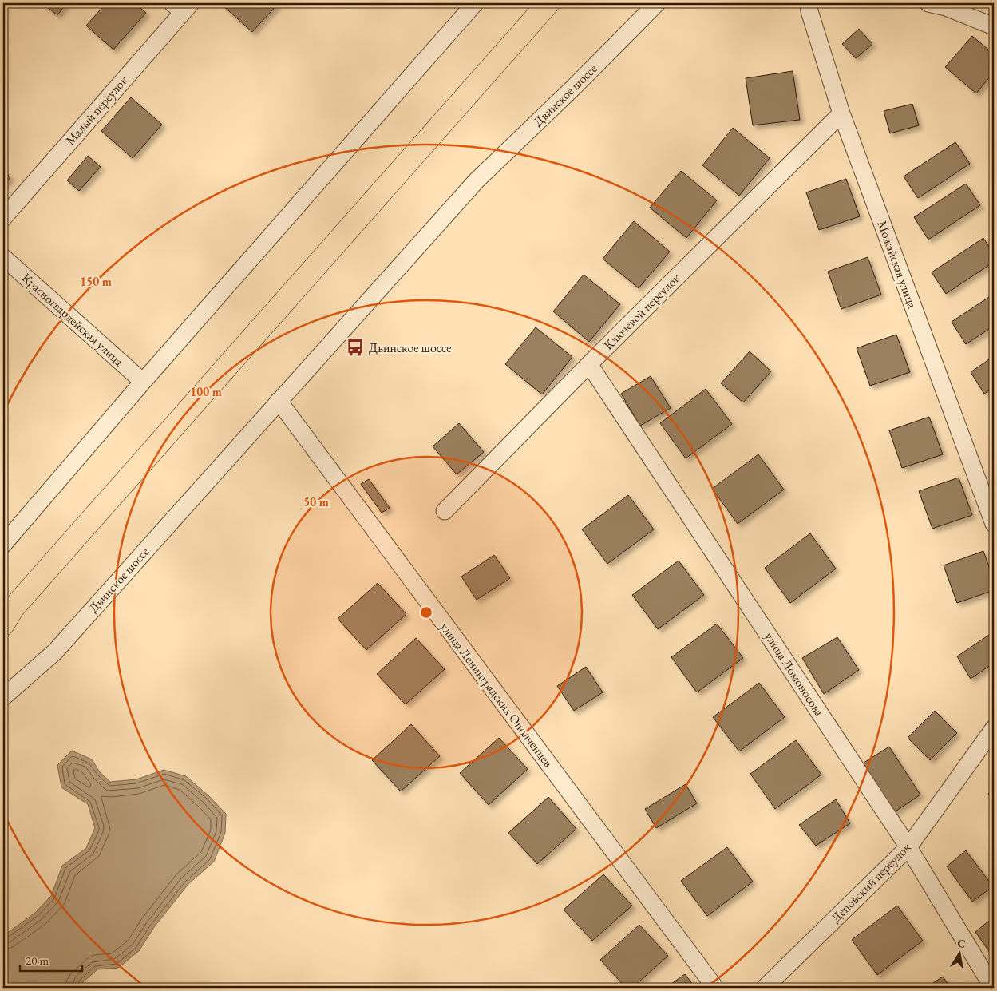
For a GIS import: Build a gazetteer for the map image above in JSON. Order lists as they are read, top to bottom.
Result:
{
  "streets": {
    "street": [
      "Двинское шоссе",
      "Малый переулок",
      "Можайская улица",
      "Ключевой переулок",
      "Красногвардейская улица",
      "улица Ломоносова",
      "улица Ленинградских Ополченцев",
      "Деповский переулок"
    ]
  },
  "crossings": [
    ["Двинское шоссе", "улица Ленинградских Ополченцев"],
    ["Можайская улица", "Ключевой переулок"],
    ["Ключевой переулок", "улица Ломоносова"],
    ["улица Ломоносова", "Деповский переулок"]
  ],
  "places": {
    "bus stop": ["Двинское шоссе"]
  },
  "scale_bar": "20 m",
  "north": "top",
  "rings": ["150 m", "100 m", "50 m"]
}
